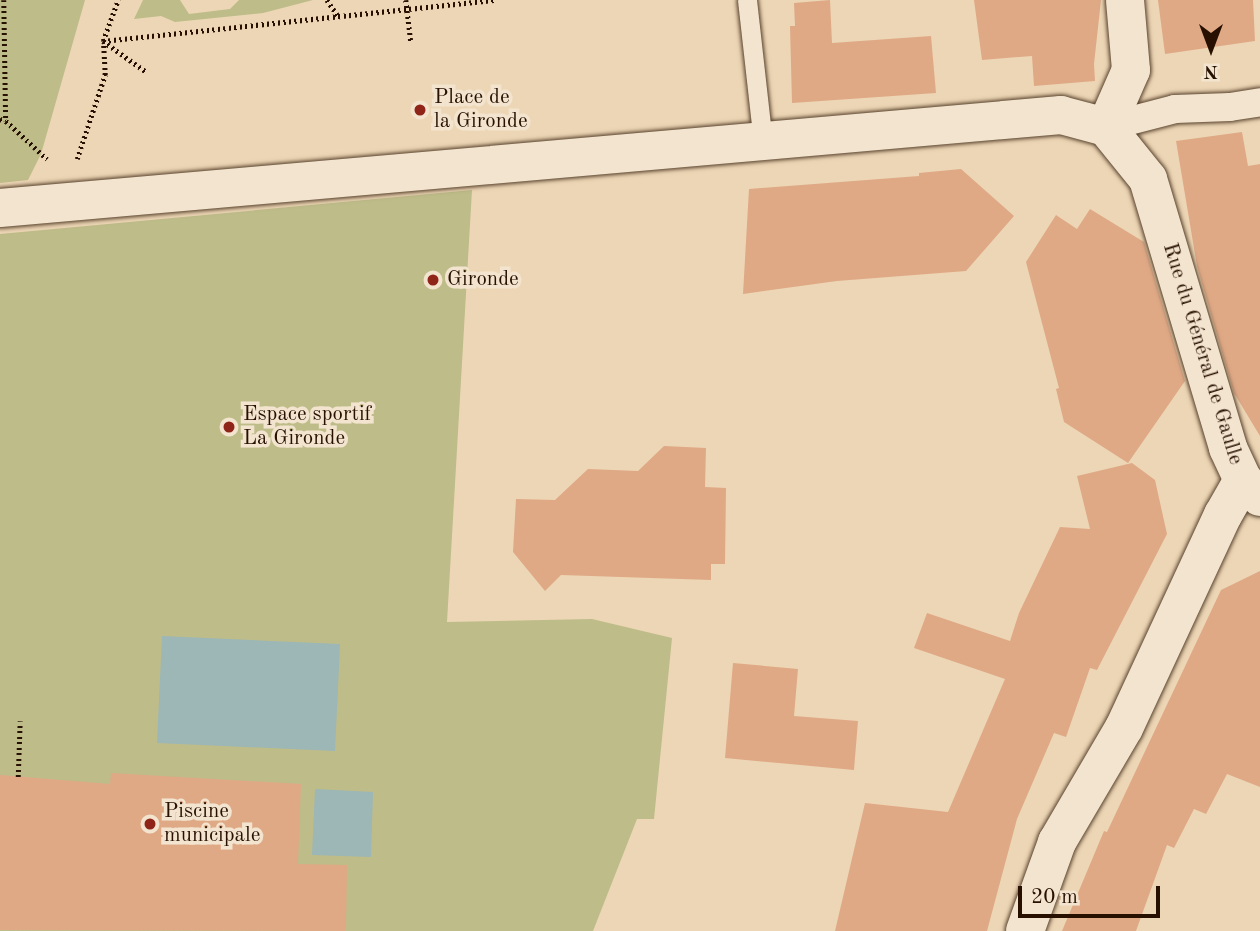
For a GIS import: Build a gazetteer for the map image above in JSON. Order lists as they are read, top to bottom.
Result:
{
  "streets": {
    "street": ["Rue du Général de Gaulle"]
  },
  "places": [
    "Place de la Gironde",
    "Gironde",
    "Espace sportif La Gironde",
    "Piscine municipale"
  ],
  "scale_bar": "20 m",
  "north": "bottom"
}
